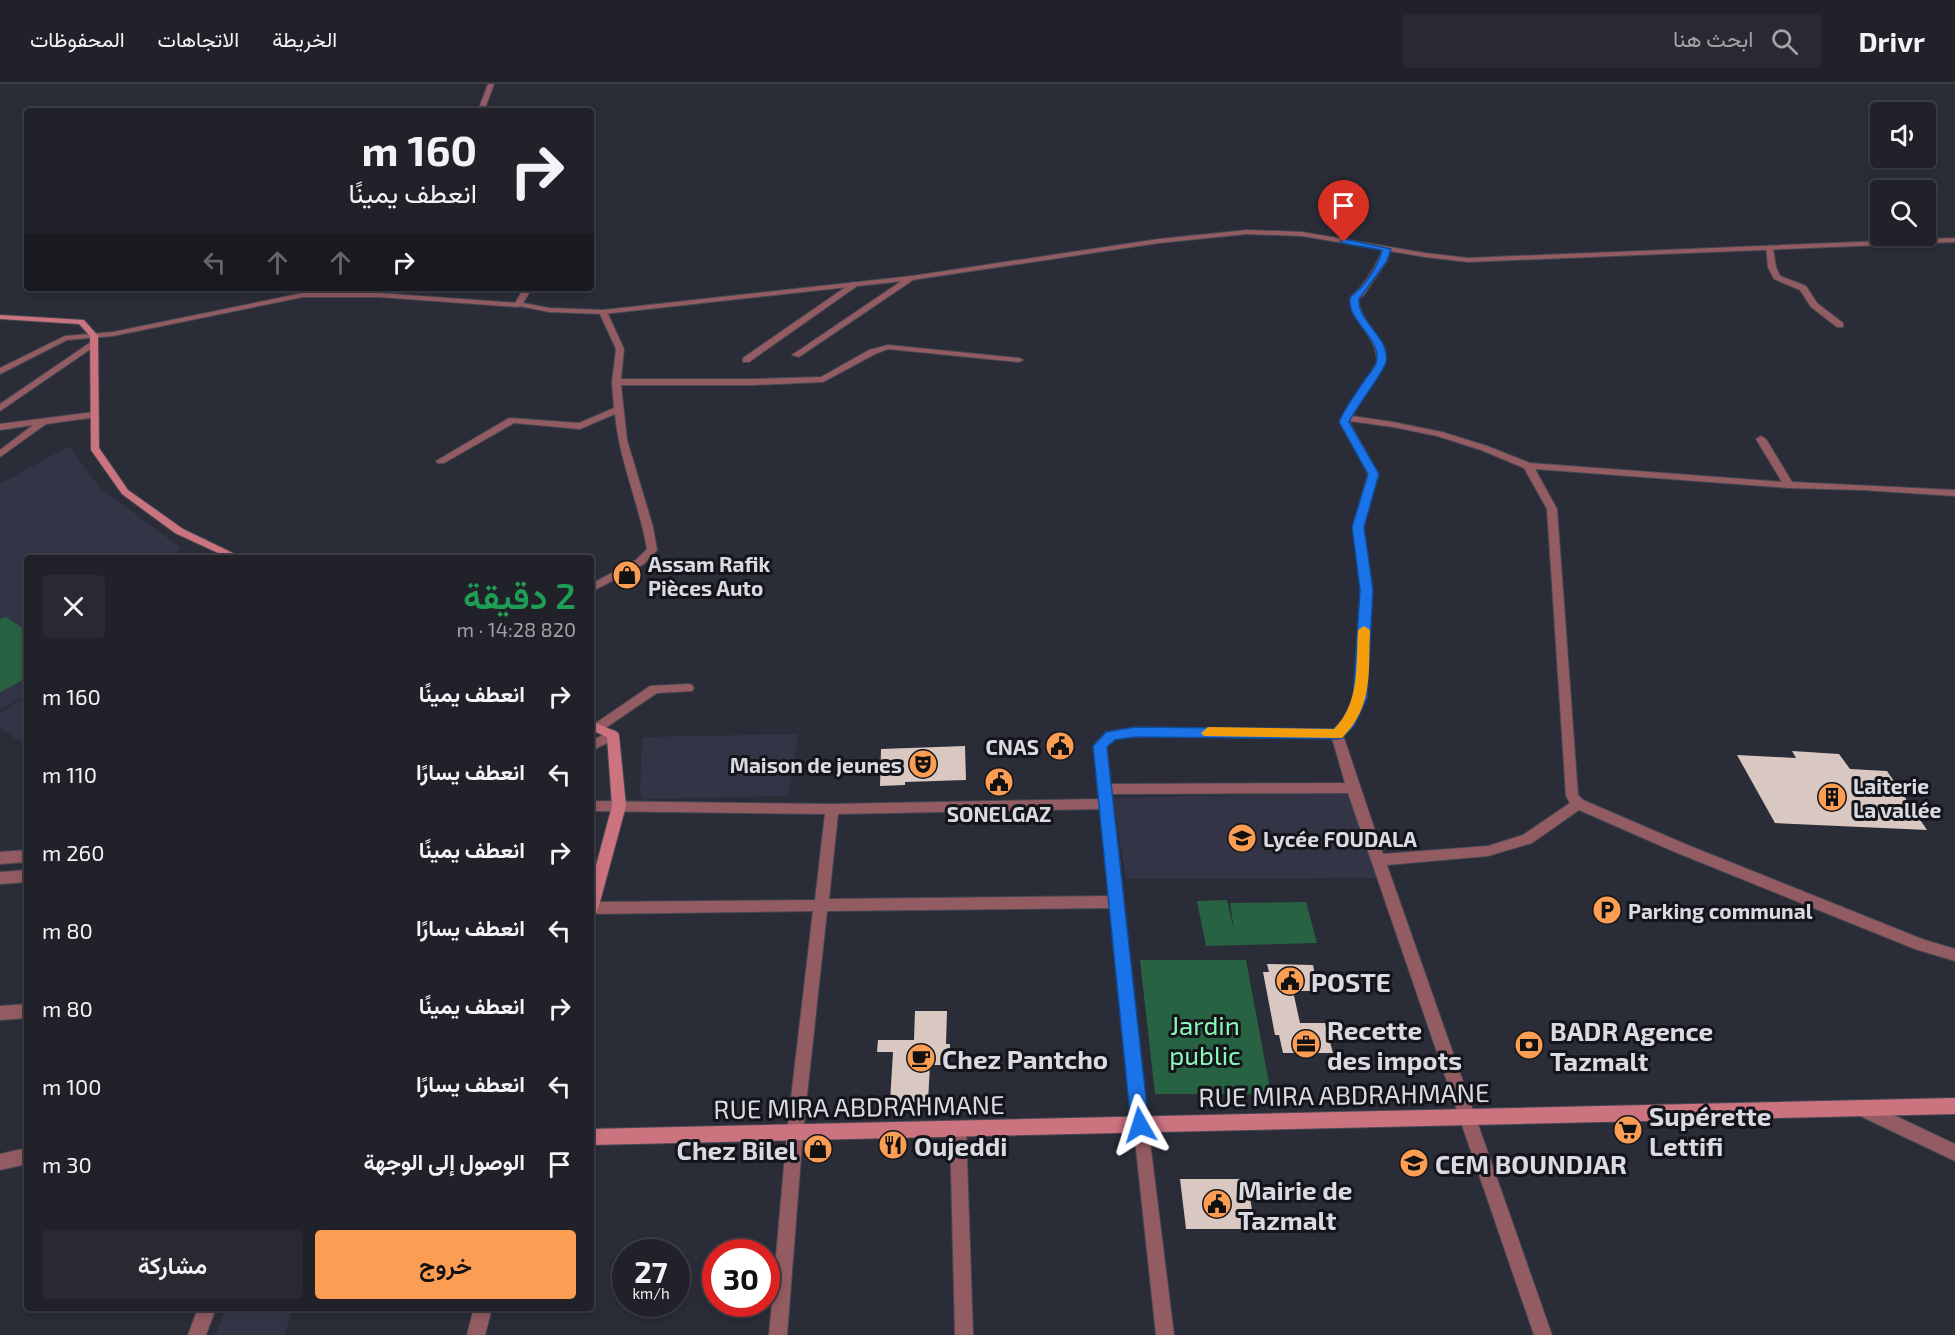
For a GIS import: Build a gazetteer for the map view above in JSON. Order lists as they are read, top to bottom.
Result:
{
  "streets": {
    "main road": ["RUE MIRA ABDRAHMANE"]
  },
  "parks": ["Jardin public"],
  "places": {
    "shop": ["Assam Rafik Pièces Auto", "Chez Bilel"],
    "public building": [
      "CNAS",
      "SONELGAZ",
      "POSTE",
      "Mairie de Tazmalt"
    ],
    "theatre": ["Maison de jeunes"],
    "building": ["Laiterie La vallée"],
    "school or university": ["Lycée FOUDALA", "CEM BOUNDJAR"],
    "parking": ["Parking communal"],
    "office": ["Recette des impots"],
    "bank": ["BADR Agence Tazmalt"],
    "cafe": ["Chez Pantcho"],
    "supermarket": ["Supérette Lettifi"],
    "restaurant": ["Oujeddi"]
  },
  "page": {
    "header": "Drivr",
    "search": "ابحث هنا",
    "nav": ["الخريطة", "الاتجاهات", "المحفوظات"],
    "turn": ["160 m", "انعطف يمينًا"],
    "heading": ["2 دقيقة", "820 m · 14:28"],
    "list": [
      {
        "name": "انعطف يمينًا",
        "value": "160 m"
      },
      {
        "name": "انعطف يسارًا",
        "value": "110 m"
      },
      {
        "name": "انعطف يمينًا",
        "value": "260 m"
      },
      {
        "name": "انعطف يسارًا",
        "value": "80 m"
      },
      {
        "name": "انعطف يمينًا",
        "value": "80 m"
      },
      {
        "name": "انعطف يسارًا",
        "value": "100 m"
      },
      {
        "name": "الوصول إلى الوجهة",
        "value": "30 m"
      }
    ],
    "buttons": ["خروج", "مشاركة"],
    "speed": "27 km/h",
    "limit": "30"
  }
}
